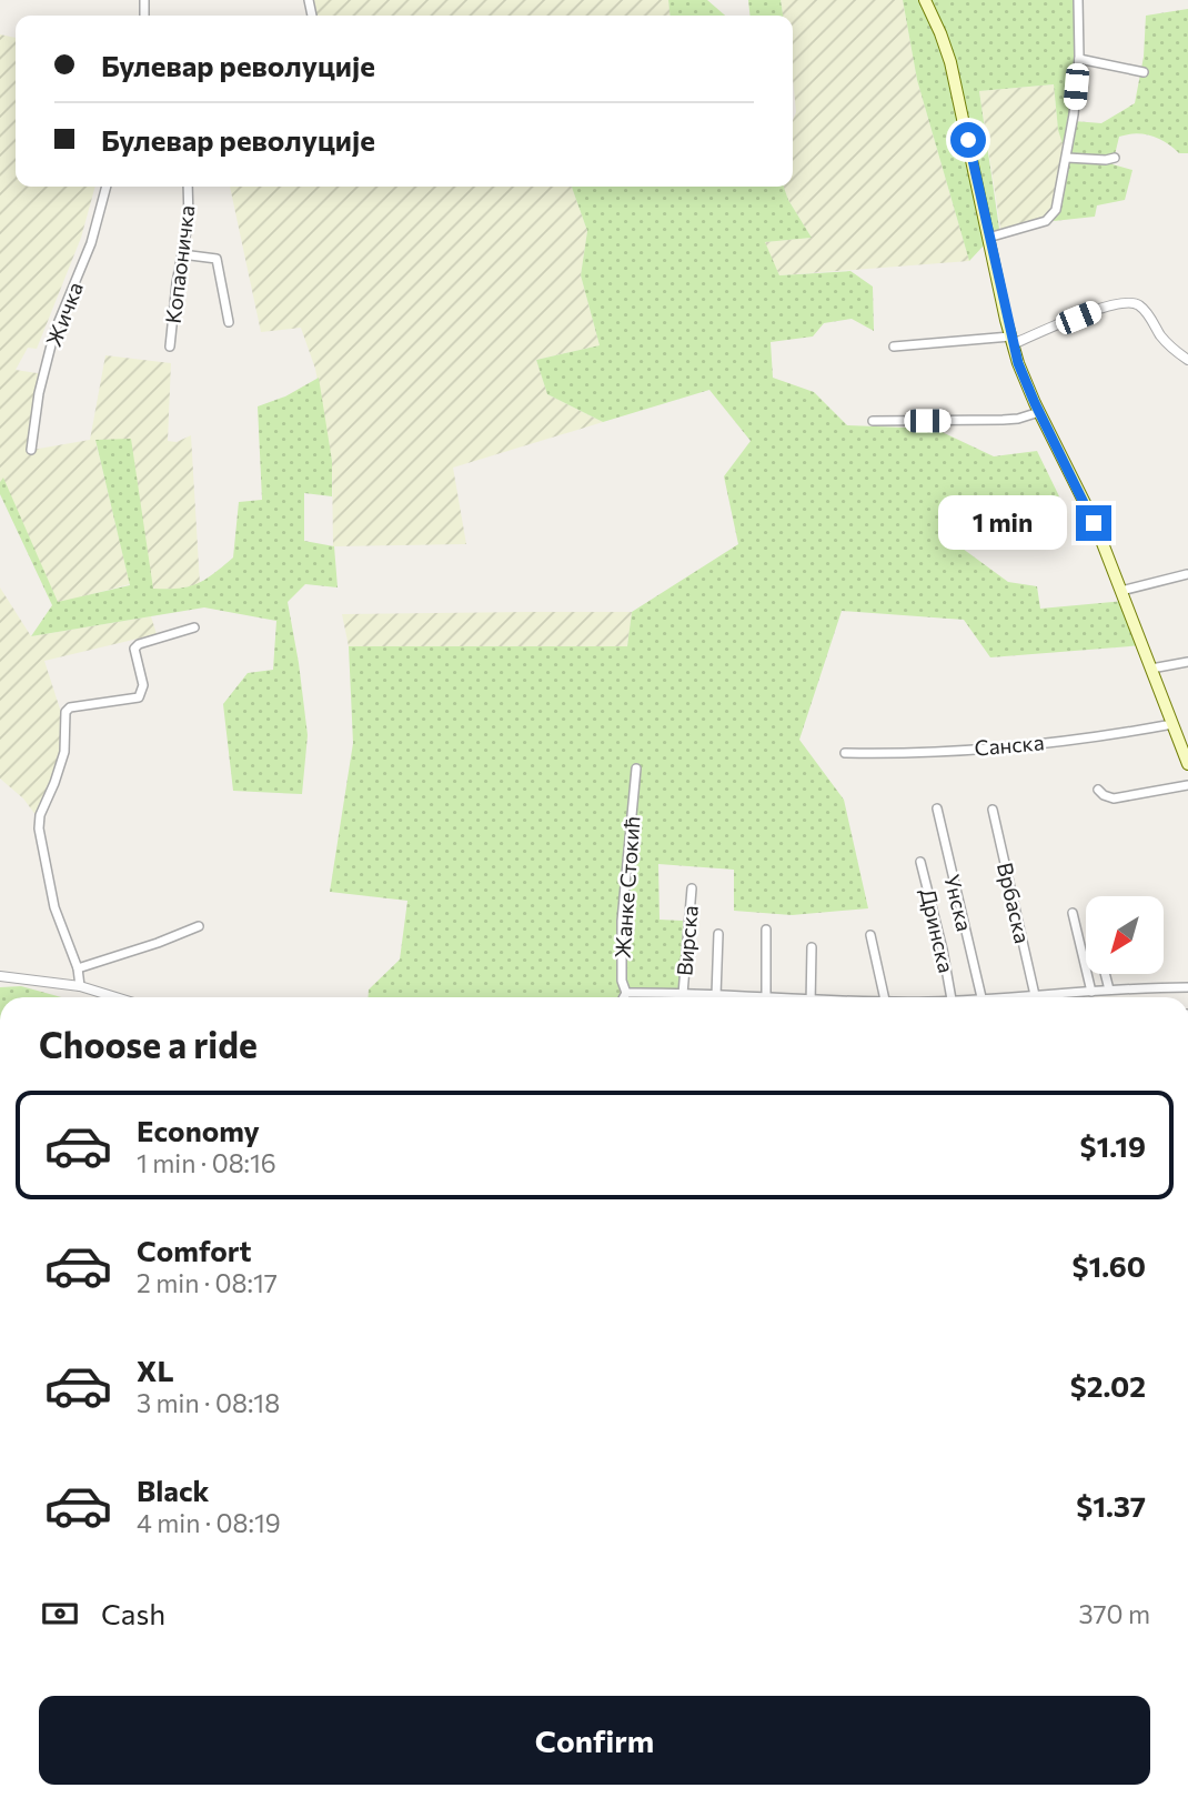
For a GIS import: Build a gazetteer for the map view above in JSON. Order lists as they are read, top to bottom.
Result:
{
  "streets": {
    "street": [
      "Копаоничка",
      "Жичка",
      "Санска",
      "Жанке Стокић",
      "Унска",
      "Врбаска",
      "Дринска",
      "Вирска"
    ]
  },
  "north": "bottom left",
  "page": {
    "banner": ["Булевар револуције", "Булевар револуције"],
    "bubble": "1 min",
    "heading": "Choose a ride",
    "list": [
      {
        "name": "Economy",
        "note": "1 min · 08:16",
        "value": "$1.19"
      },
      {
        "name": "Comfort",
        "note": "2 min · 08:17",
        "value": "$1.60"
      },
      {
        "name": "XL",
        "note": "3 min · 08:18",
        "value": "$2.02"
      },
      {
        "name": "Black",
        "note": "4 min · 08:19",
        "value": "$1.37"
      }
    ],
    "pay": ["Cash", "370 m"],
    "buttons": "Confirm"
  }
}
